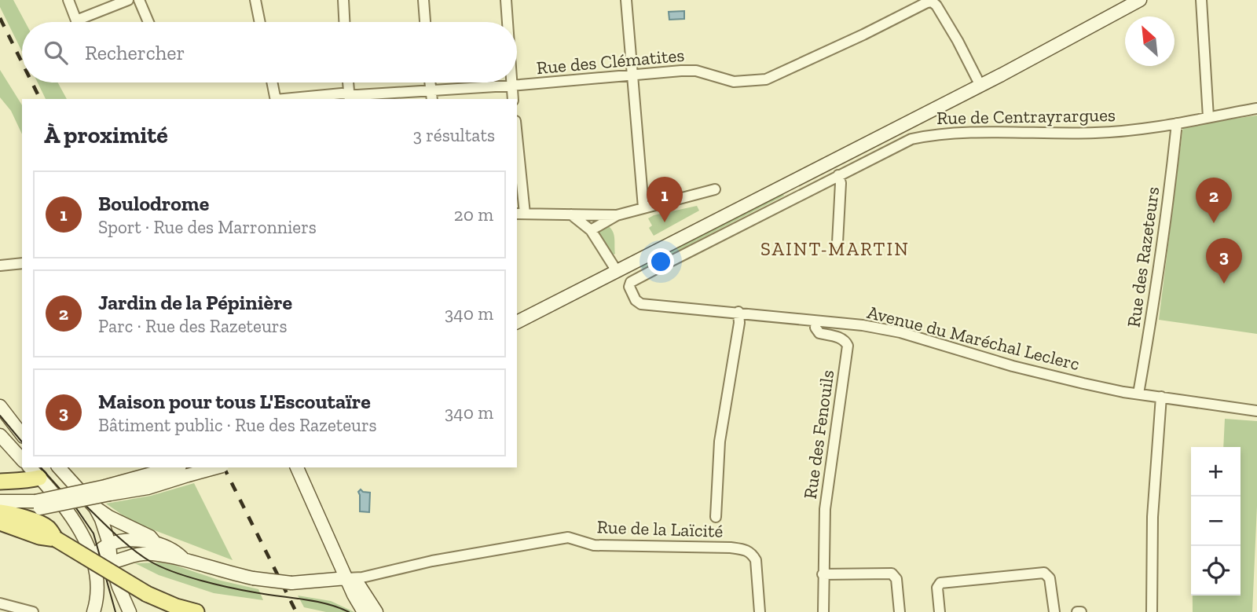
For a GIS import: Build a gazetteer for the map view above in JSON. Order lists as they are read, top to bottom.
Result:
{
  "streets": {
    "street": [
      "Rue des Clématites",
      "Rue de Centrayrargues",
      "Rue des Razeteurs",
      "Avenue du Maréchal Leclerc",
      "Rue des Fenouils",
      "Rue de la Laïcité"
    ]
  },
  "crossings": [
    ["Rue de Centrayrargues", "Rue des Razeteurs"],
    ["Rue de Centrayrargues", "Avenue du Maréchal Leclerc"],
    ["Rue des Razeteurs", "Avenue du Maréchal Leclerc"],
    ["Avenue du Maréchal Leclerc", "Rue des Fenouils"]
  ],
  "districts": ["SAINT-MARTIN"],
  "north": "top left",
  "page": {
    "search": "Rechercher",
    "heading": ["À proximité", "3 résultats"],
    "list": [
      {
        "mark": "1",
        "name": "Boulodrome",
        "note": "Sport · Rue des Marronniers",
        "value": "20 m"
      },
      {
        "mark": "2",
        "name": "Jardin de la Pépinière",
        "note": "Parc · Rue des Razeteurs",
        "value": "340 m"
      },
      {
        "mark": "3",
        "name": "Maison pour tous L'Escoutaïre",
        "note": "Bâtiment public · Rue des Razeteurs",
        "value": "340 m"
      }
    ],
    "pins": ["1", "2", "3"],
    "map_buttons": ["+", "−"]
  }
}
